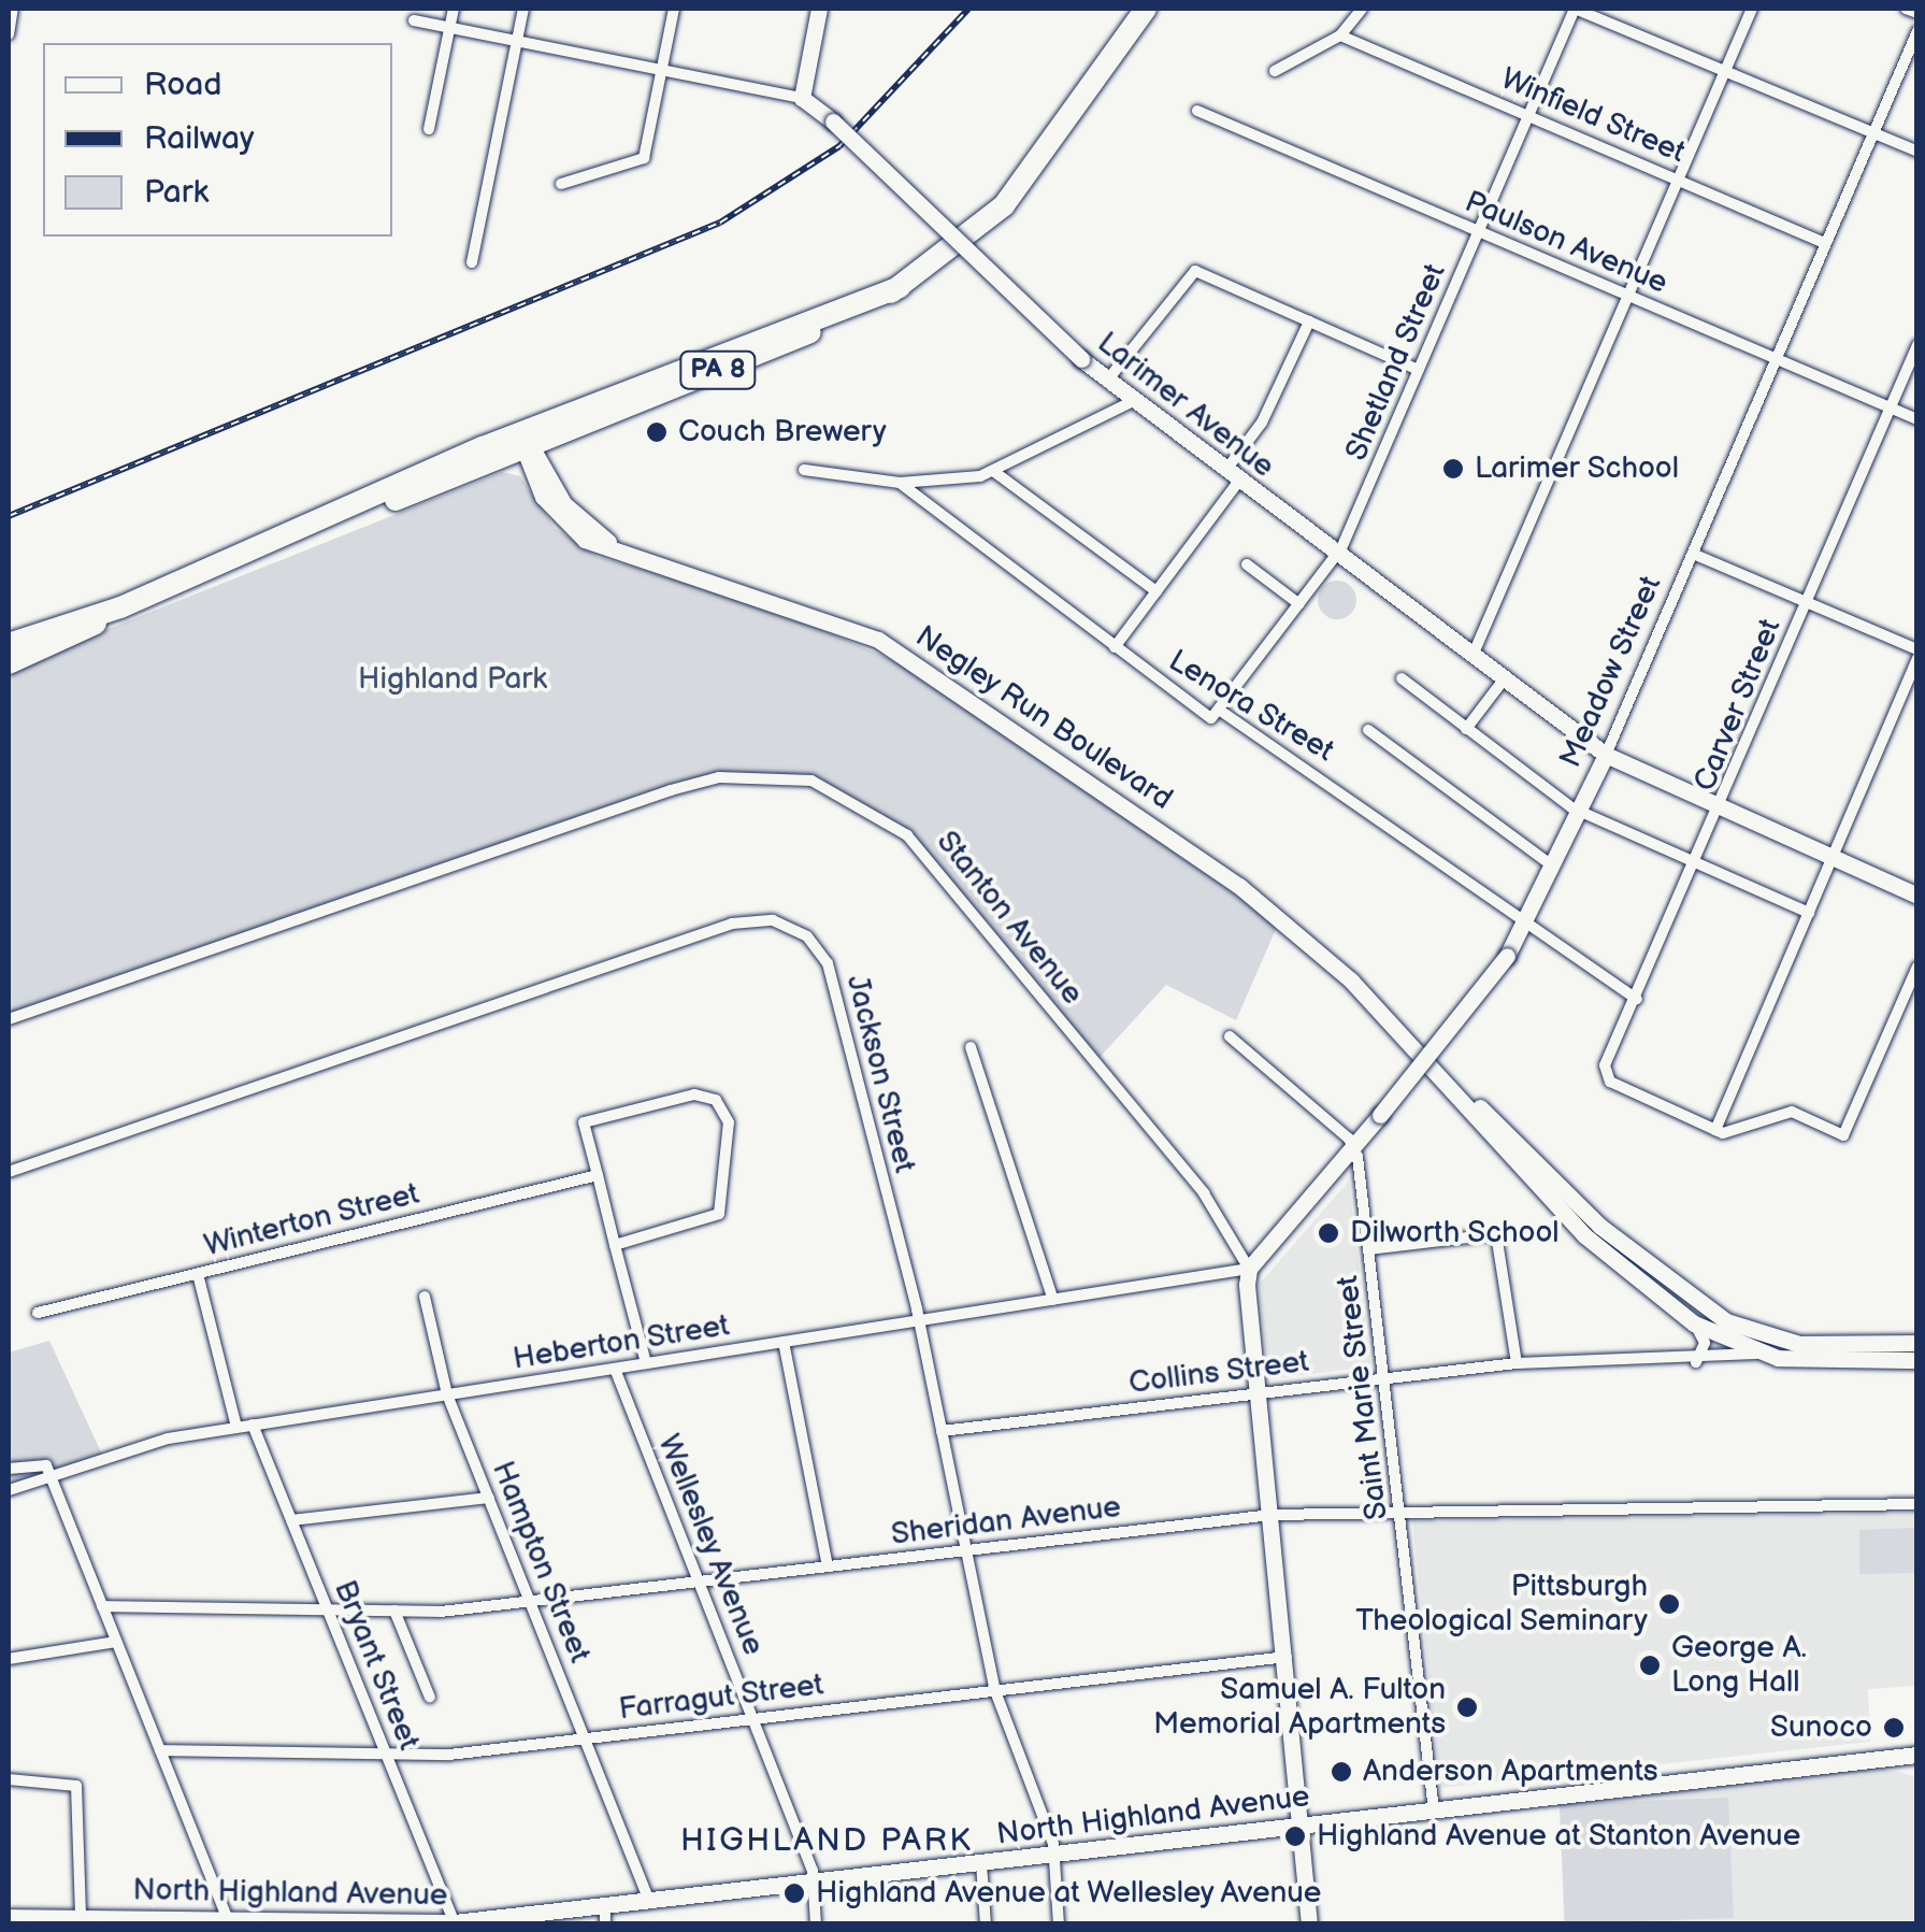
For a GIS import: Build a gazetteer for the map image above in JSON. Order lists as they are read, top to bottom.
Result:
{
  "streets": {
    "highway": ["PA 8"],
    "main road": [
      "Larimer Avenue",
      "Meadow Street",
      "Negley Run Boulevard",
      "Stanton Avenue",
      "North Highland Avenue"
    ],
    "street": [
      "Winfield Street",
      "Paulson Avenue",
      "Shetland Street",
      "Carver Street",
      "Lenora Street",
      "Jackson Street",
      "Winterton Street",
      "Heberton Street",
      "Collins Street",
      "Saint Marie Street",
      "Sheridan Avenue",
      "Wellesley Avenue",
      "Hampton Street",
      "Bryant Street",
      "Farragut Street"
    ]
  },
  "crossings": [
    ["Winfield Street", "Shetland Street"],
    ["Winfield Street", "Meadow Street"],
    ["Paulson Avenue", "Shetland Street"],
    ["Paulson Avenue", "Meadow Street"],
    ["Paulson Avenue", "Carver Street"],
    ["Shetland Street", "Larimer Avenue"],
    ["Shetland Street", "Lenora Street"],
    ["PA 8", "Negley Run Boulevard"],
    ["Larimer Avenue", "Meadow Street"],
    ["Larimer Avenue", "Carver Street"],
    ["Meadow Street", "Lenora Street"],
    ["Meadow Street", "Stanton Avenue"],
    ["Meadow Street", "Heberton Street"],
    ["Meadow Street", "Saint Marie Street"],
    ["Carver Street", "Lenora Street"],
    ["Negley Run Boulevard", "Collins Street"],
    ["Stanton Avenue", "Heberton Street"],
    ["Stanton Avenue", "Collins Street"],
    ["Stanton Avenue", "Sheridan Avenue"],
    ["Stanton Avenue", "Farragut Street"],
    ["Stanton Avenue", "North Highland Avenue"],
    ["Jackson Street", "Heberton Street"],
    ["Jackson Street", "Collins Street"],
    ["Jackson Street", "Sheridan Avenue"],
    ["Jackson Street", "Farragut Street"],
    ["Jackson Street", "North Highland Avenue"],
    ["Heberton Street", "Wellesley Avenue"],
    ["Heberton Street", "Hampton Street"],
    ["Heberton Street", "Bryant Street"],
    ["Collins Street", "Saint Marie Street"],
    ["Saint Marie Street", "Sheridan Avenue"],
    ["Saint Marie Street", "North Highland Avenue"],
    ["Sheridan Avenue", "Wellesley Avenue"],
    ["Sheridan Avenue", "Hampton Street"],
    ["Sheridan Avenue", "Bryant Street"],
    ["Wellesley Avenue", "Farragut Street"],
    ["Wellesley Avenue", "North Highland Avenue"],
    ["Hampton Street", "Farragut Street"],
    ["Hampton Street", "North Highland Avenue"],
    ["Bryant Street", "Farragut Street"],
    ["Bryant Street", "North Highland Avenue"]
  ],
  "districts": ["HIGHLAND PARK"],
  "parks": ["Highland Park"],
  "places": [
    "Couch Brewery",
    "Larimer School",
    "Dilworth School",
    "Pittsburgh Theological Seminary",
    "George A. Long Hall",
    "Samuel A. Fulton Memorial Apartments",
    "Sunoco",
    "Anderson Apartments",
    "Highland Avenue at Stanton Avenue",
    "Highland Avenue at Wellesley Avenue"
  ],
  "legend": ["Road", "Railway", "Park"]
}
